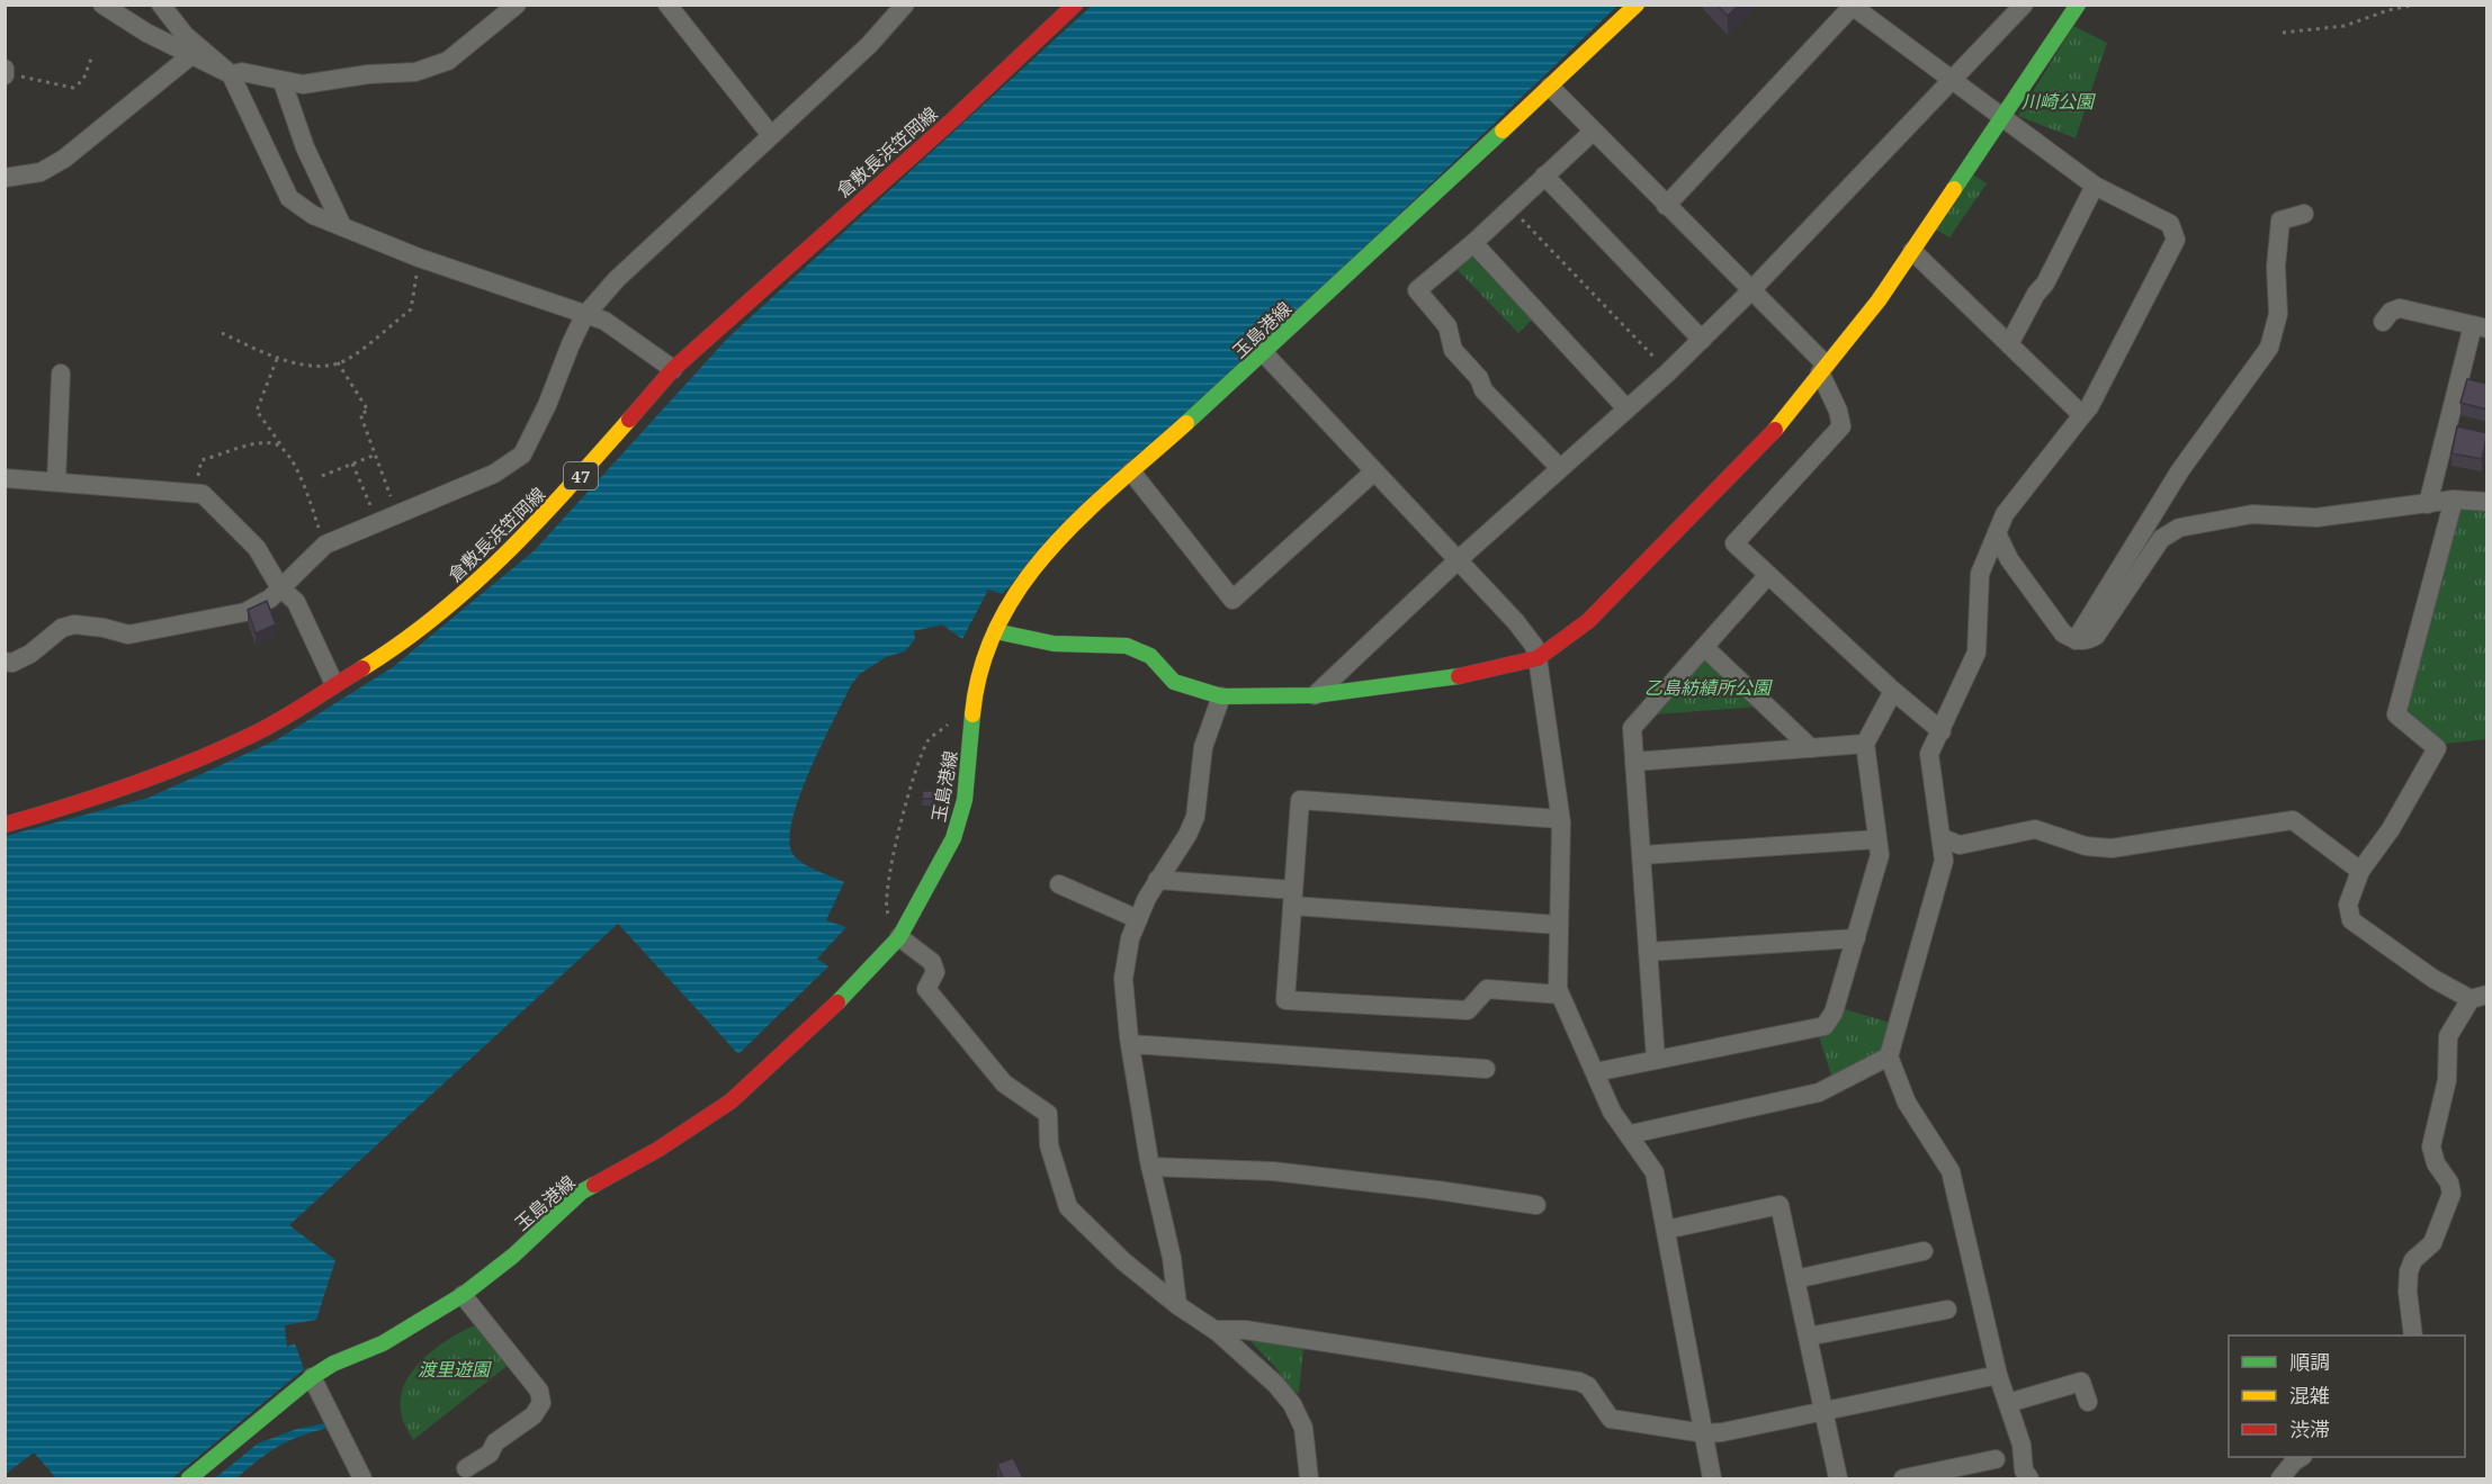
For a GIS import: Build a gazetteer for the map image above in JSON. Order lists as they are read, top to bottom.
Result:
{
  "streets": {
    "main road": ["倉敷長浜笠岡線", "玉島港線", "47"]
  },
  "parks": ["川崎公園", "乙島紡績所公園", "渡里遊園"],
  "legend": ["順調", "混雑", "渋滞"]
}
